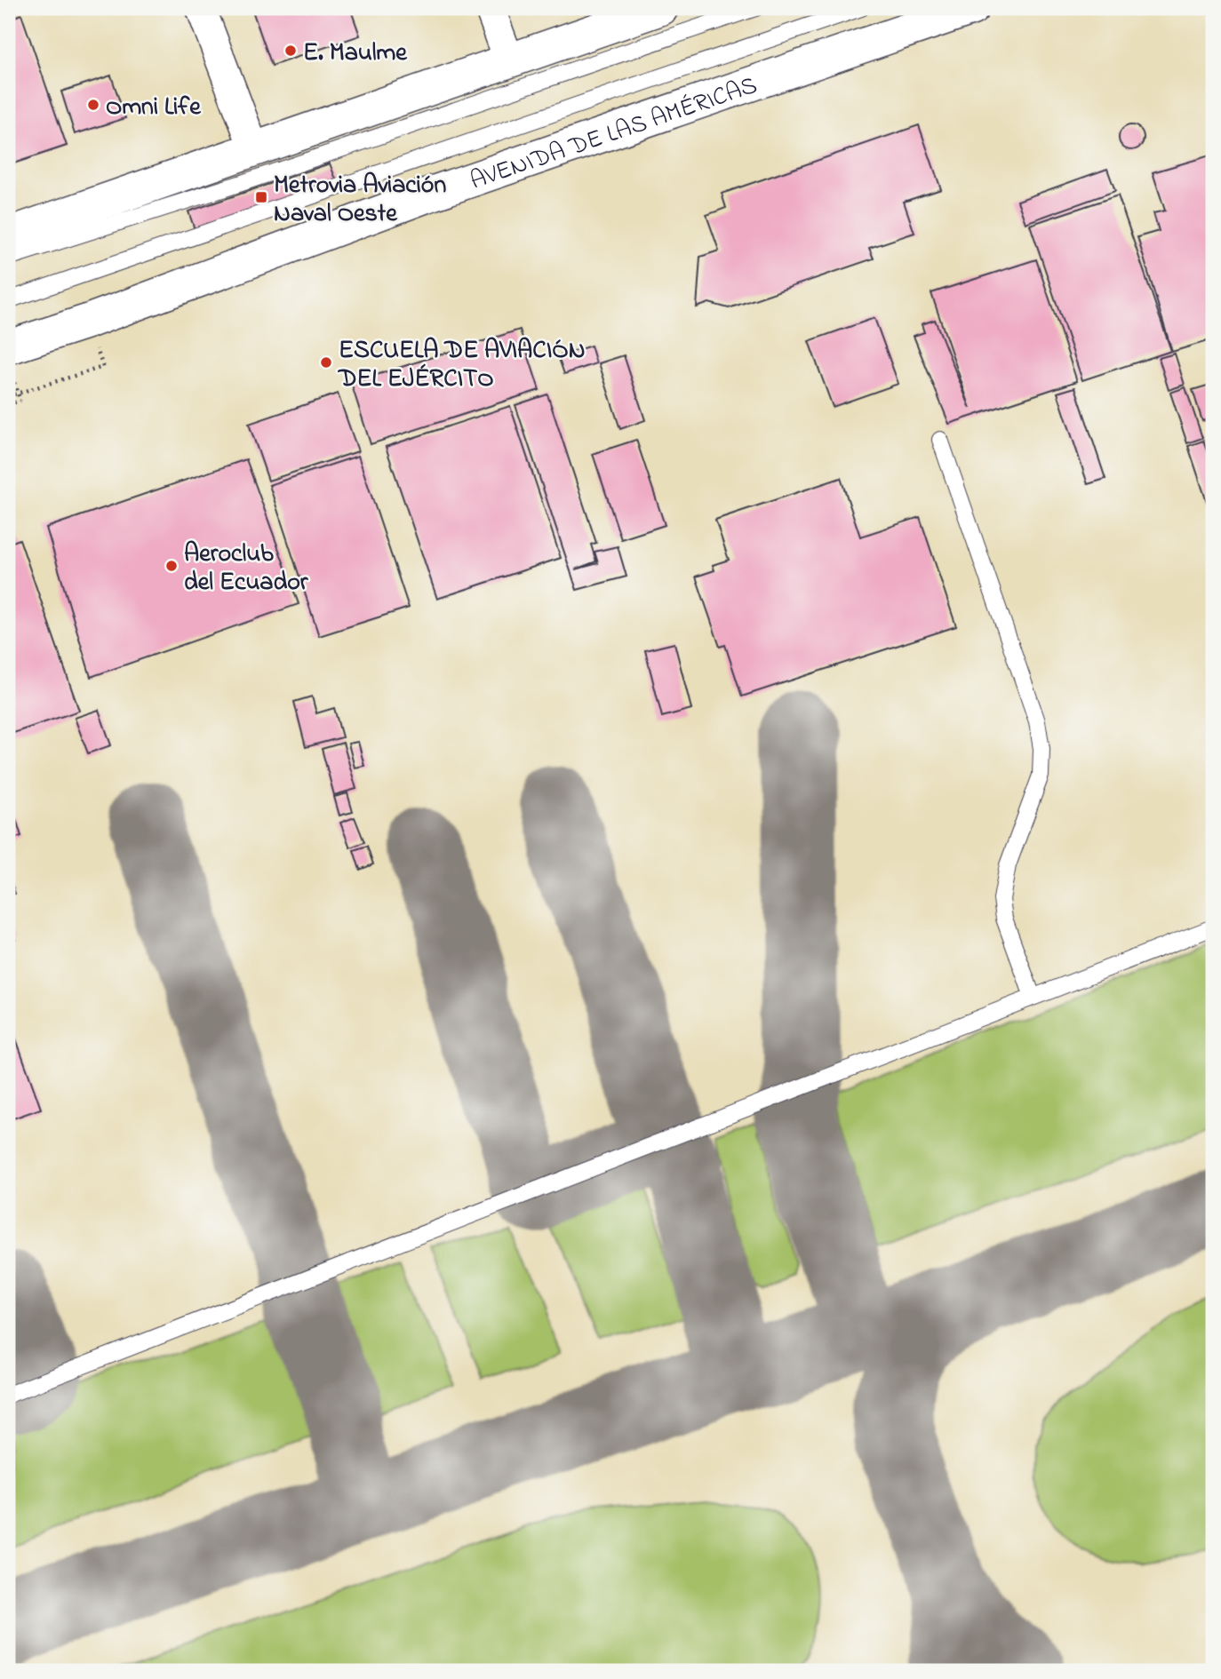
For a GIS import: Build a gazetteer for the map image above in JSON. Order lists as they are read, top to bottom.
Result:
{
  "streets": {
    "main road": ["AVENIDA DE LAS AMÉRICAS"]
  },
  "places": {
    "other": [
      "E. Maulme",
      "Omni Life",
      "ESCUELA DE AVIACIÓN DEL EJÉRCITO",
      "Aeroclub del Ecuador"
    ],
    "transit": ["Metrovia Aviación Naval Oeste"]
  }
}
